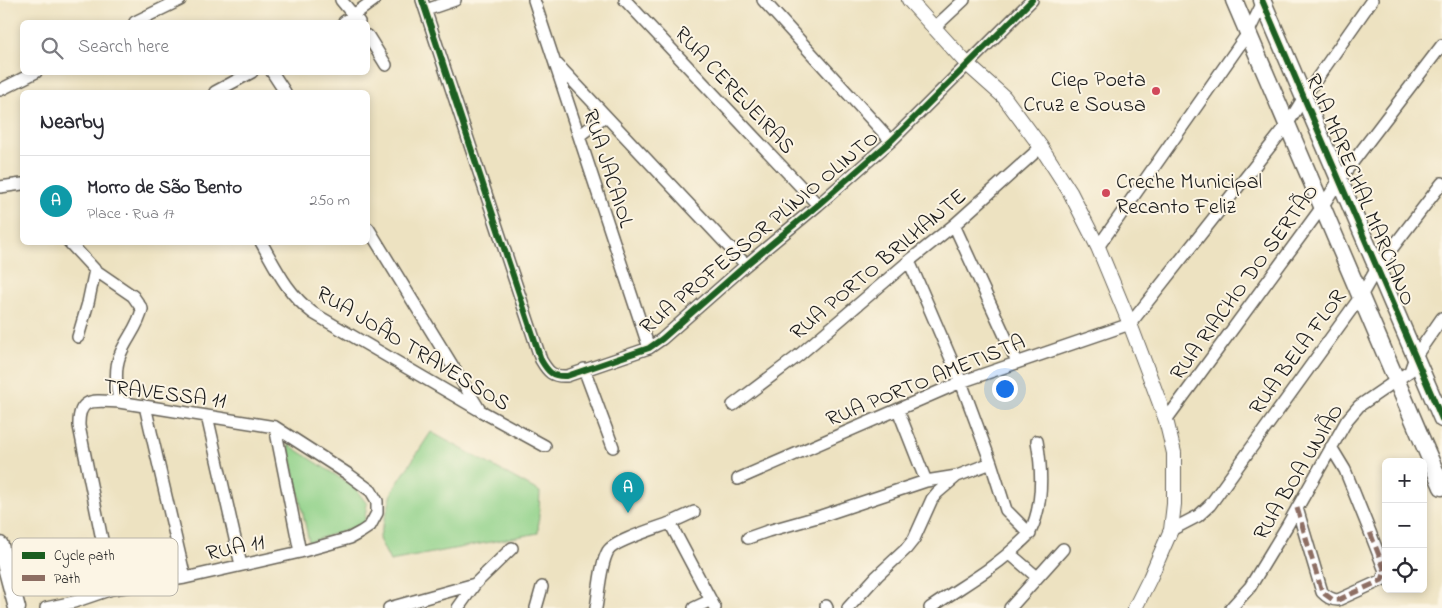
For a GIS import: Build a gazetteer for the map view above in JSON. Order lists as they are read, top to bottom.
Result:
{
  "streets": {
    "main road": ["RUA MARECHAL MARCIANO"],
    "street": [
      "RUA CEREJEIRAS",
      "RUA JACAIOL",
      "RUA PROFESSOR PLÍNIO OLINTO",
      "RUA PORTO BRILHANTE",
      "RUA RIACHO DO SERTÃO",
      "RUA JOÃO TRAVESSOS",
      "RUA BELA FLOR",
      "RUA PORTO AMETISTA",
      "TRAVESSA 11",
      "RUA BOA UNIÃO",
      "RUA 11"
    ]
  },
  "crossings": [
    ["RUA CEREJEIRAS", "RUA PROFESSOR PLÍNIO OLINTO"],
    ["RUA JACAIOL", "RUA PROFESSOR PLÍNIO OLINTO"],
    ["RUA MARECHAL MARCIANO", "RUA RIACHO DO SERTÃO"],
    ["RUA MARECHAL MARCIANO", "RUA BELA FLOR"],
    ["RUA MARECHAL MARCIANO", "RUA BOA UNIÃO"],
    ["TRAVESSA 11", "RUA 11"]
  ],
  "places": ["Ciep Poeta Cruz e Sousa", "Creche Municipal Recanto Feliz"],
  "legend": ["Cycle path", "Path"],
  "page": {
    "search": "Search here",
    "heading": "Nearby",
    "list": [
      {
        "mark": "A",
        "name": "Morro de São Bento",
        "note": "Place · Rua 17",
        "value": "250 m"
      }
    ],
    "map_buttons": ["+", "−"],
    "pins": "A"
  }
}
